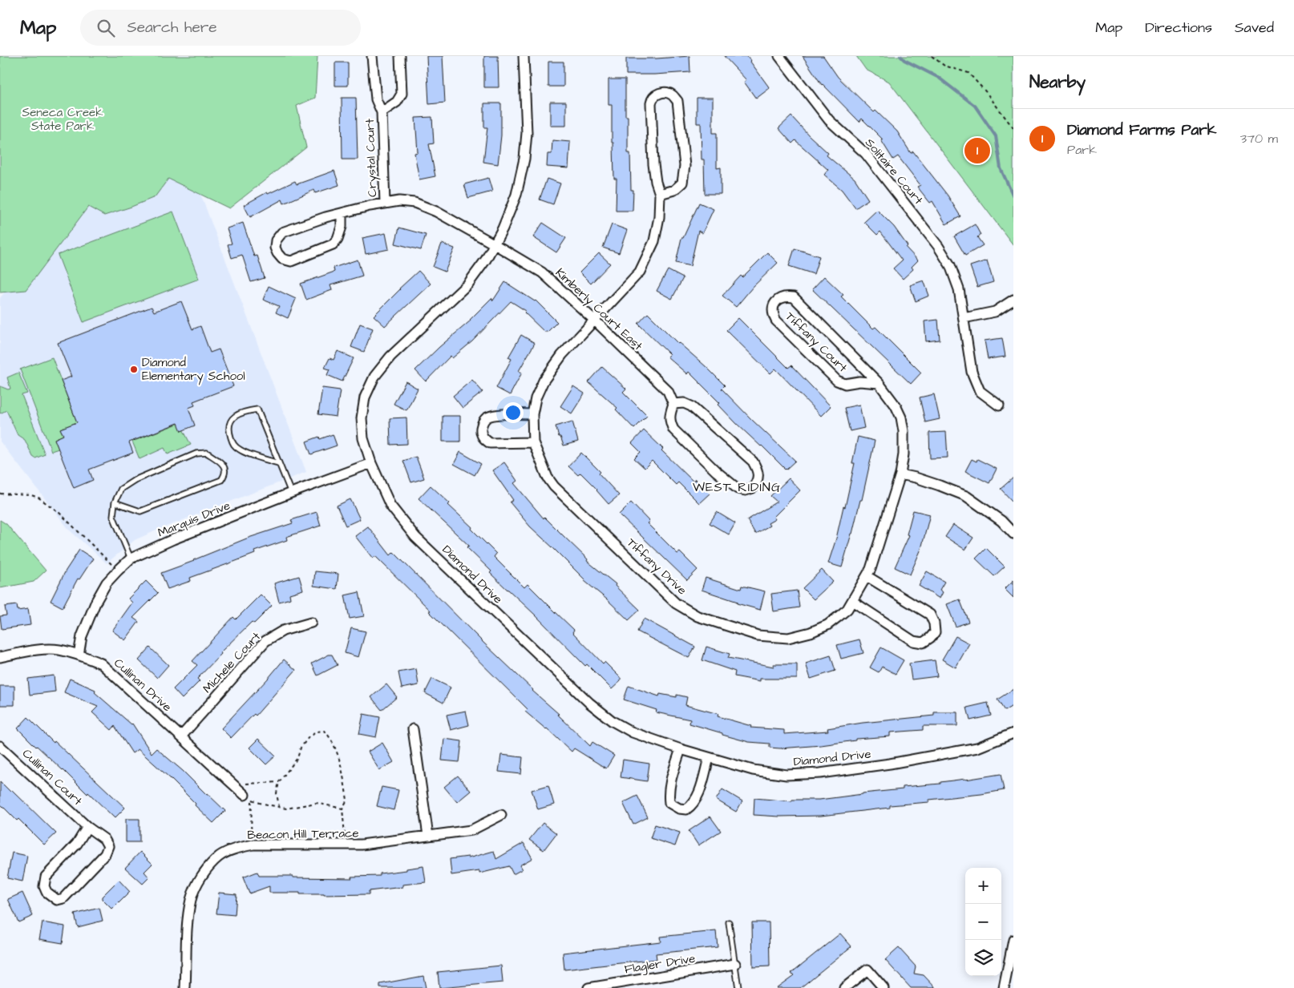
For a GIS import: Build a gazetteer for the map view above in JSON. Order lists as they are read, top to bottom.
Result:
{
  "streets": {
    "street": [
      "Crystal Court",
      "Solitaire Court",
      "Kimberly Court East",
      "Tiffany Court",
      "Marquis Drive",
      "Tiffany Drive",
      "Diamond Drive",
      "Michele Court",
      "Cullinan Drive",
      "Cullinan Court",
      "Beacon Hill Terrace",
      "Flagler Drive"
    ]
  },
  "crossings": [
    ["Crystal Court", "Kimberly Court East"],
    ["Kimberly Court East", "Tiffany Drive"],
    ["Kimberly Court East", "Diamond Drive"],
    ["Tiffany Court", "Tiffany Drive"],
    ["Marquis Drive", "Diamond Drive"],
    ["Marquis Drive", "Cullinan Drive"],
    ["Michele Court", "Cullinan Drive"]
  ],
  "districts": ["WEST RIDING"],
  "parks": ["Seneca Creek State Park"],
  "places": ["Diamond Elementary School"],
  "page": {
    "header": "Map",
    "search": "Search here",
    "nav": ["Map", "Directions", "Saved"],
    "heading": "Nearby",
    "list": [
      {
        "mark": "1",
        "name": "Diamond Farms Park",
        "note": "Park",
        "value": "370 m"
      }
    ],
    "pins": "1",
    "map_buttons": ["+", "−"]
  }
}
